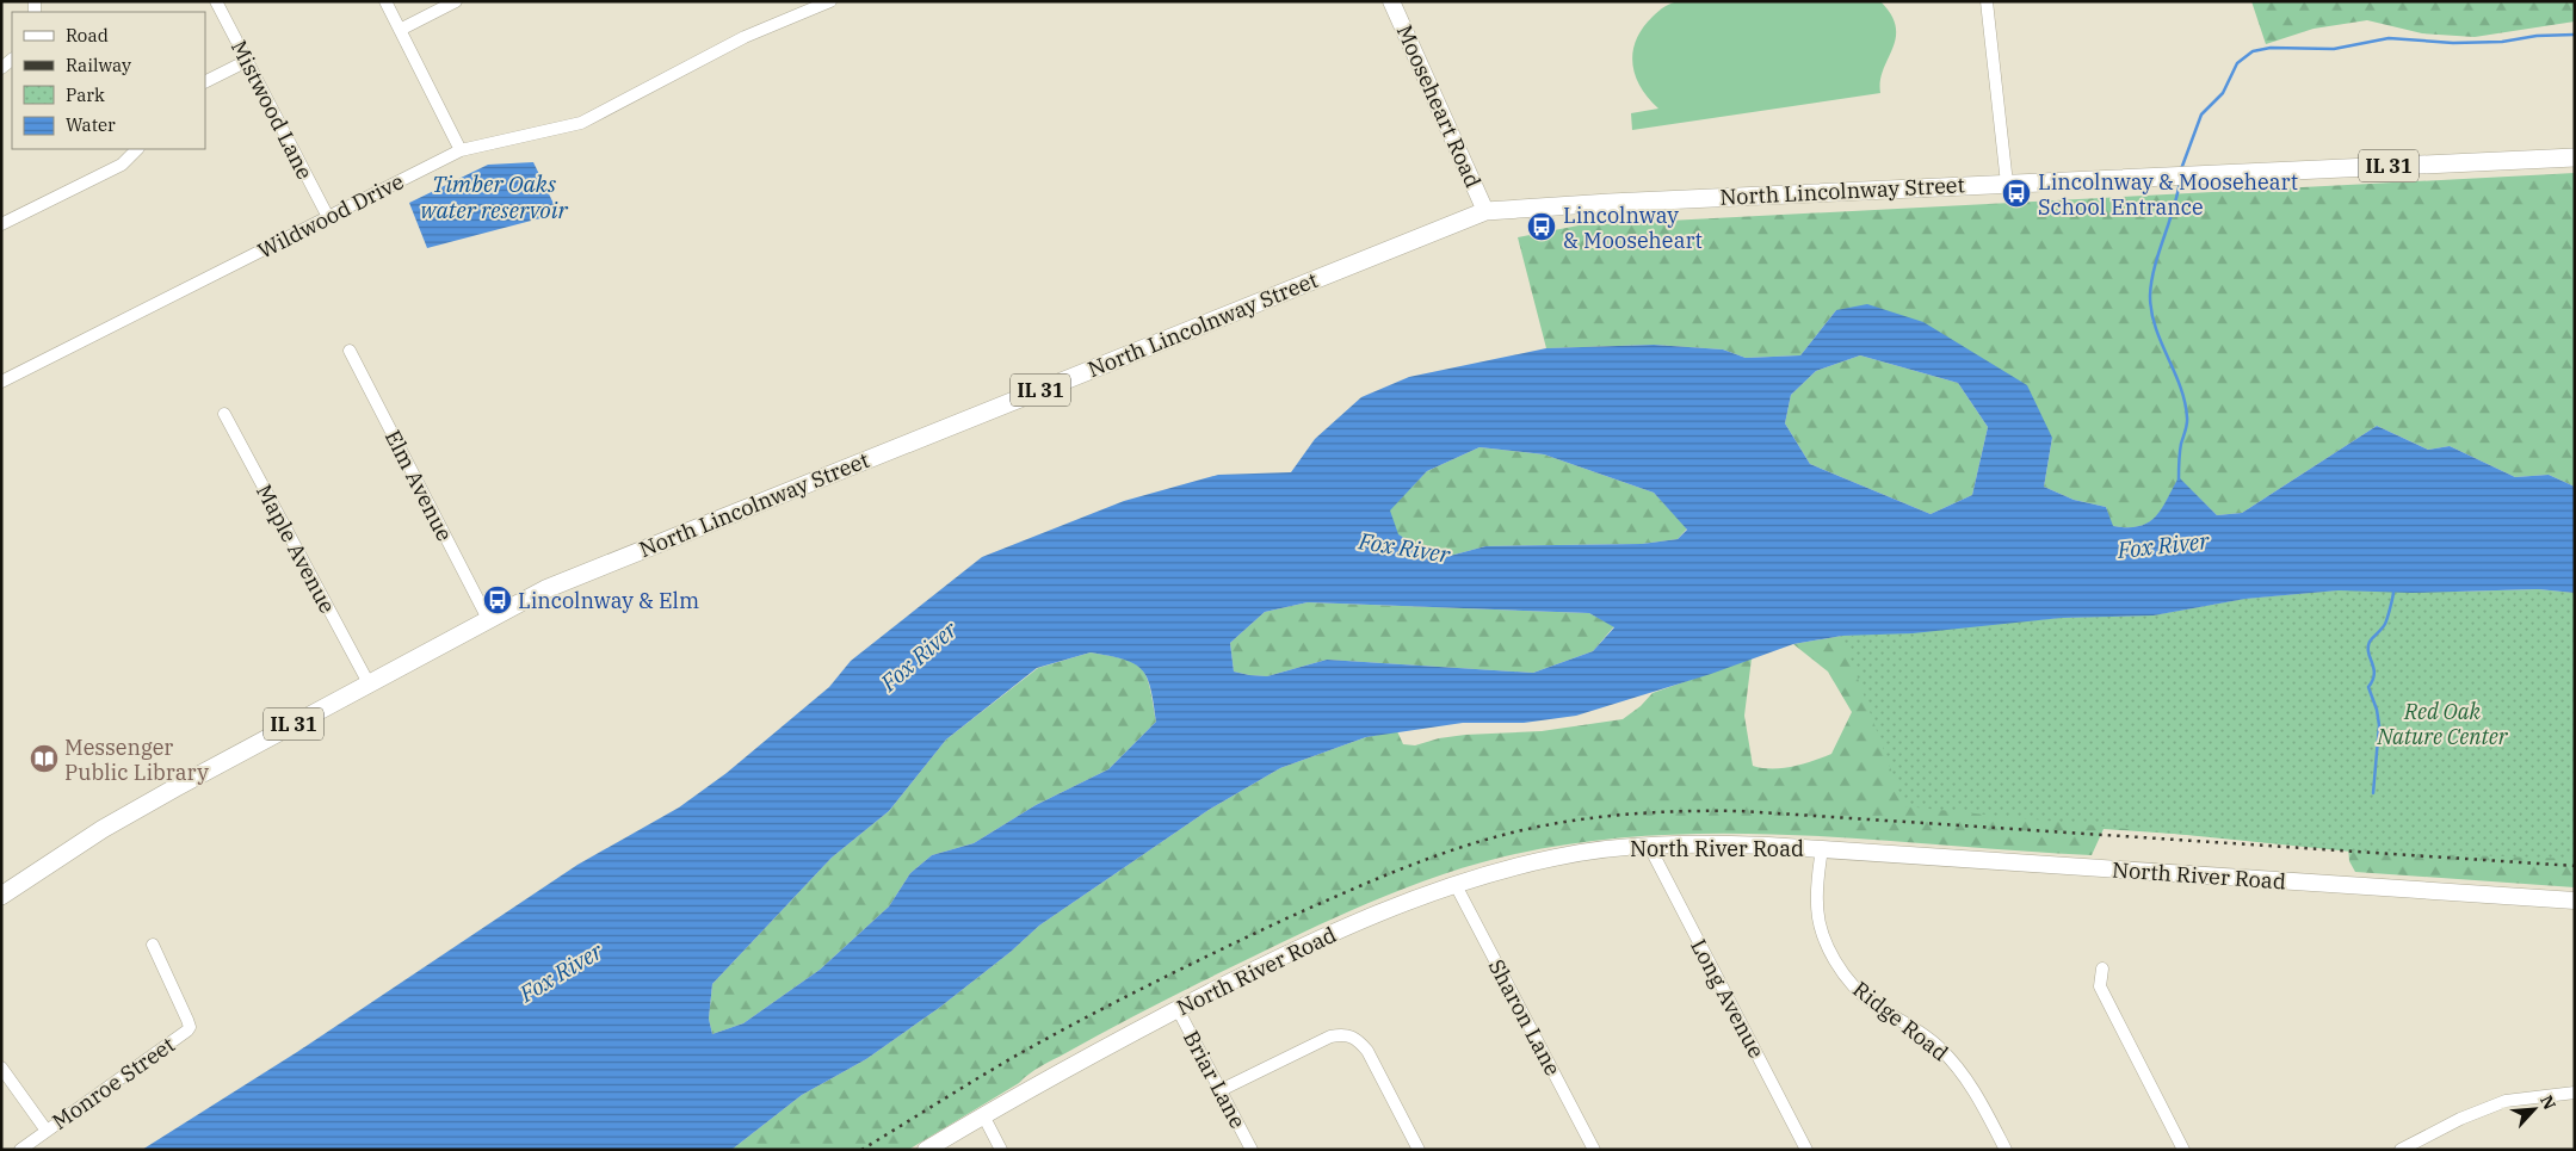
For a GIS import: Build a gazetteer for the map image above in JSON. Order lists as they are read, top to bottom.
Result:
{
  "streets": {
    "main road": [
      "Mooseheart Road",
      "IL 31",
      "North Lincolnway Street",
      "North River Road"
    ],
    "street": [
      "Mistwood Lane",
      "Wildwood Drive",
      "Elm Avenue",
      "Maple Avenue",
      "Long Avenue",
      "Sharon Lane",
      "Ridge Road",
      "Briar Lane",
      "Monroe Street"
    ]
  },
  "crossings": [
    ["Mooseheart Road", "North Lincolnway Street"],
    ["Mistwood Lane", "Wildwood Drive"],
    ["North Lincolnway Street", "Elm Avenue"],
    ["North Lincolnway Street", "Maple Avenue"],
    ["North River Road", "Long Avenue"],
    ["North River Road", "Sharon Lane"],
    ["North River Road", "Ridge Road"],
    ["North River Road", "Briar Lane"]
  ],
  "water": ["Timber Oaks water reservoir", "Fox River"],
  "parks": ["Red Oak Nature Center"],
  "places": {
    "bus stop": ["Lincolnway & Mooseheart School Entrance", "Lincolnway & Mooseheart", "Lincolnway & Elm"],
    "library": ["Messenger Public Library"]
  },
  "legend": [
    "Road",
    "Railway",
    "Park",
    "Water"
  ],
  "north": "top right"
}
